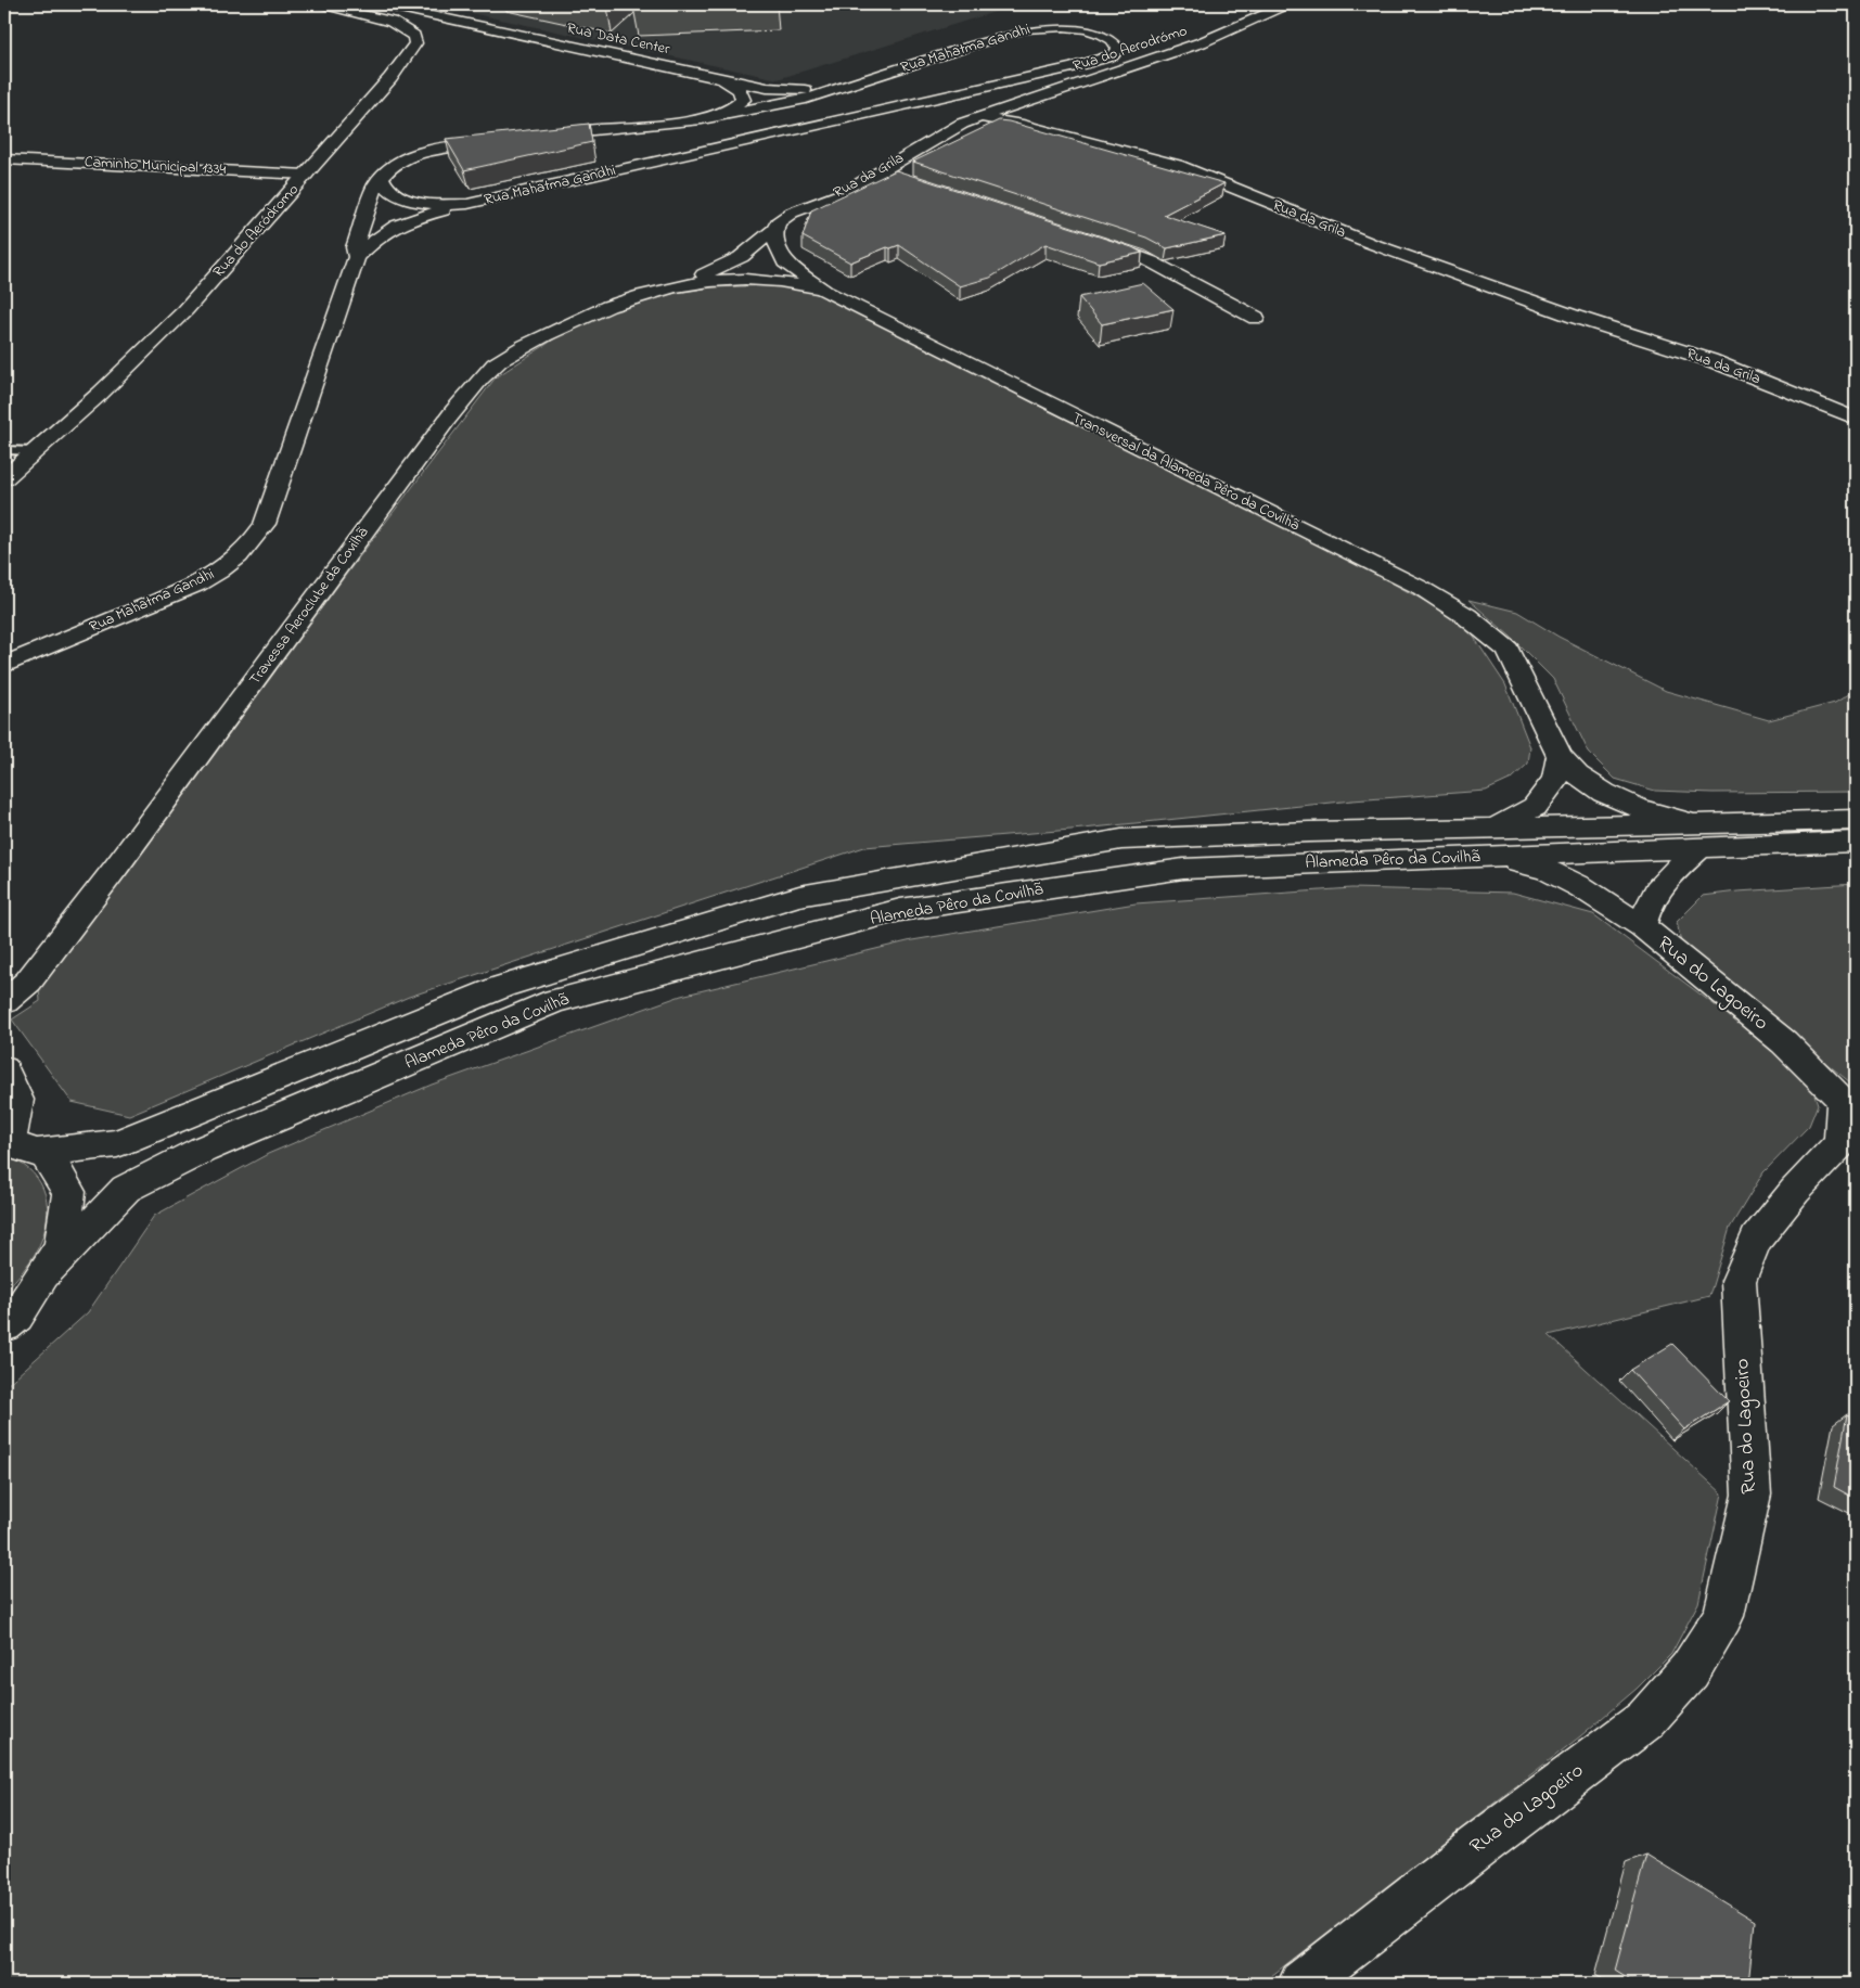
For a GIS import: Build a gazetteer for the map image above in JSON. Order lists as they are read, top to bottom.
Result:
{
  "streets": {
    "street": [
      "Rua Data Center",
      "Rua Mahatma Gandhi",
      "Rua do Aerodrómo",
      "Caminho Municipal 1334",
      "Rua da Grila",
      "Rua do Aeródromo",
      "Transversal da Alameda Pêro da Covilhã",
      "Travessa Aeroclube da Covilhã",
      "Alameda Pêro da Covilhã",
      "Rua do Lagoeiro"
    ]
  },
  "crossings": [
    ["Rua Data Center", "Rua Mahatma Gandhi"],
    ["Rua do Aerodrómo", "Rua da Grila"],
    ["Caminho Municipal 1334", "Rua do Aeródromo"],
    ["Rua da Grila", "Travessa Aeroclube da Covilhã"],
    ["Transversal da Alameda Pêro da Covilhã", "Travessa Aeroclube da Covilhã"],
    ["Transversal da Alameda Pêro da Covilhã", "Alameda Pêro da Covilhã"],
    ["Transversal da Alameda Pêro da Covilhã", "Rua do Lagoeiro"],
    ["Alameda Pêro da Covilhã", "Rua do Lagoeiro"]
  ]
}
